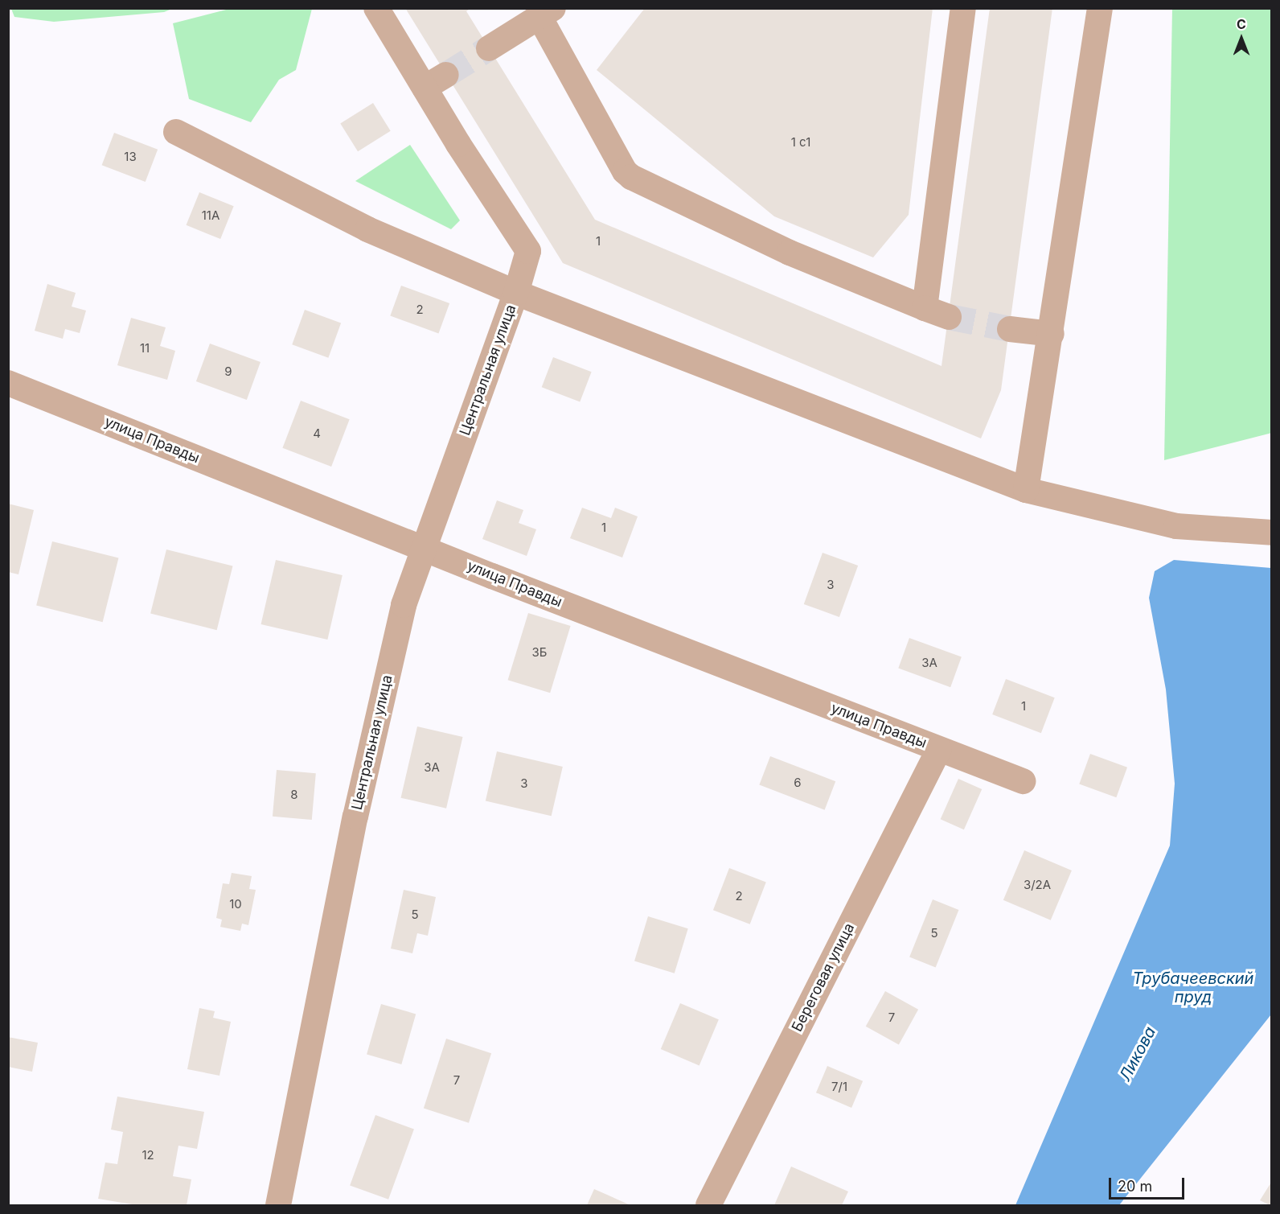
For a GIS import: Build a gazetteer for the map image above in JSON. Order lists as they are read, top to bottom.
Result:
{
  "streets": {
    "street": ["Центральная улица", "улица Правды", "Береговая улица"]
  },
  "crossings": [
    ["Центральная улица", "улица Правды"],
    ["улица Правды", "Береговая улица"]
  ],
  "water": ["Трубачеевский пруд", "Ликова"],
  "house_numbers": [
    "1 c1",
    "13",
    "11А",
    "1",
    "2",
    "11",
    "9",
    "4",
    "1",
    "3",
    "3Б",
    "3А",
    "1",
    "3А",
    "6",
    "3",
    "8",
    "3/2А",
    "2",
    "10",
    "5",
    "5",
    "7",
    "7",
    "7/1",
    "12"
  ],
  "scale_bar": "20 m",
  "north": "top"
}
